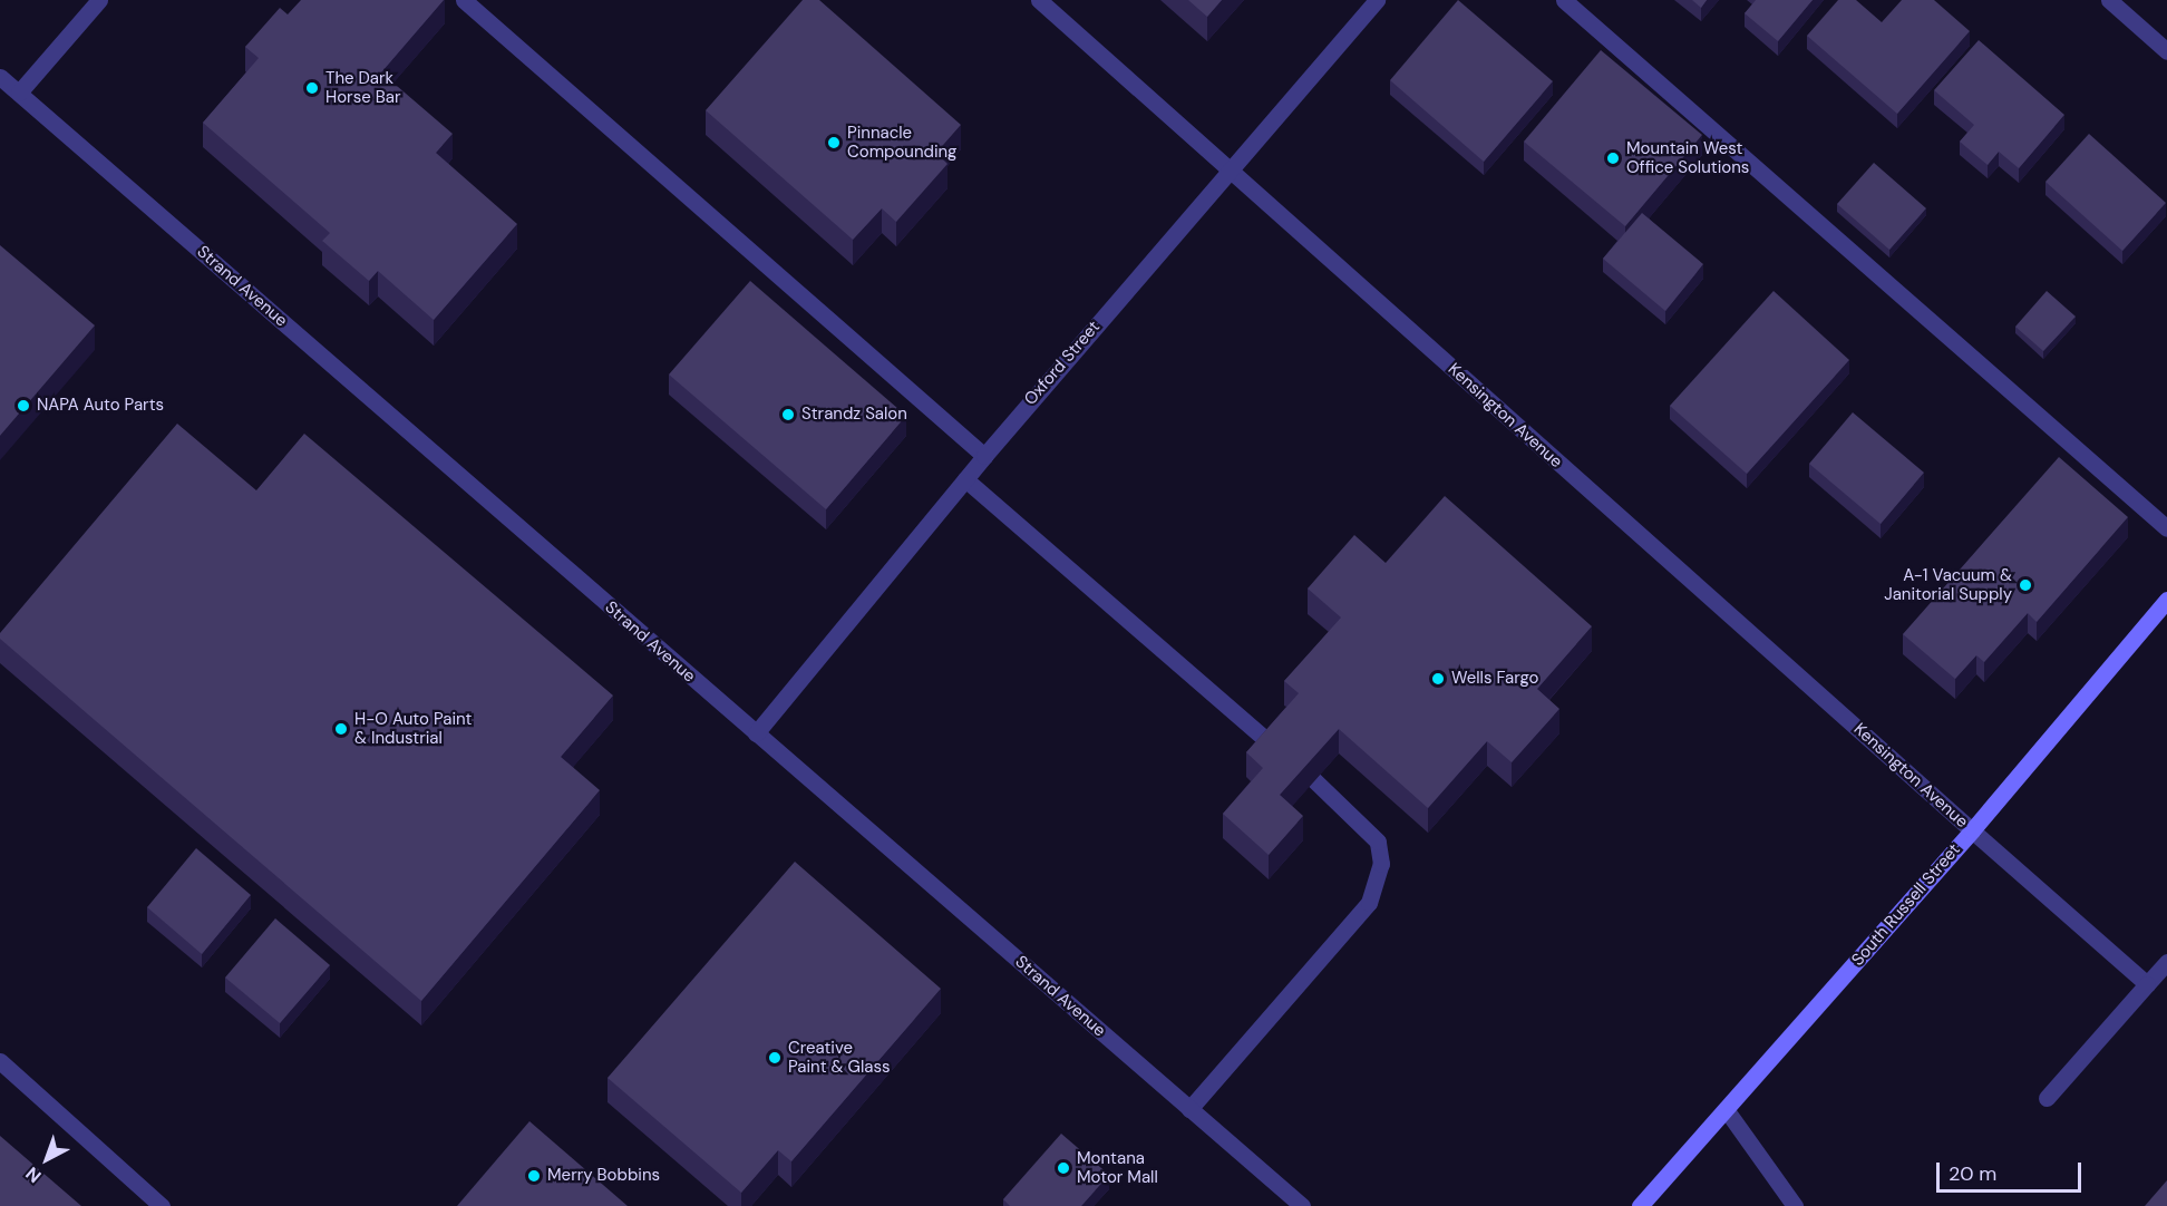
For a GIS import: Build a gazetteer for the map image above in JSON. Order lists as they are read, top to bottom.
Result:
{
  "streets": {
    "main road": ["South Russell Street"],
    "street": ["Strand Avenue", "Oxford Street", "Kensington Avenue"]
  },
  "crossings": [
    ["Strand Avenue", "Oxford Street"],
    ["Oxford Street", "Kensington Avenue"],
    ["Kensington Avenue", "South Russell Street"]
  ],
  "places": [
    "The Dark Horse Bar",
    "Pinnacle Compounding",
    "Mountain West Office Solutions",
    "NAPA Auto Parts",
    "Strandz Salon",
    "A-1 Vacuum & Janitorial Supply",
    "Wells Fargo",
    "H-O Auto Paint & Industrial",
    "Creative Paint & Glass",
    "Montana Motor Mall",
    "Merry Bobbins"
  ],
  "scale_bar": "20 m",
  "north": "bottom left"
}
